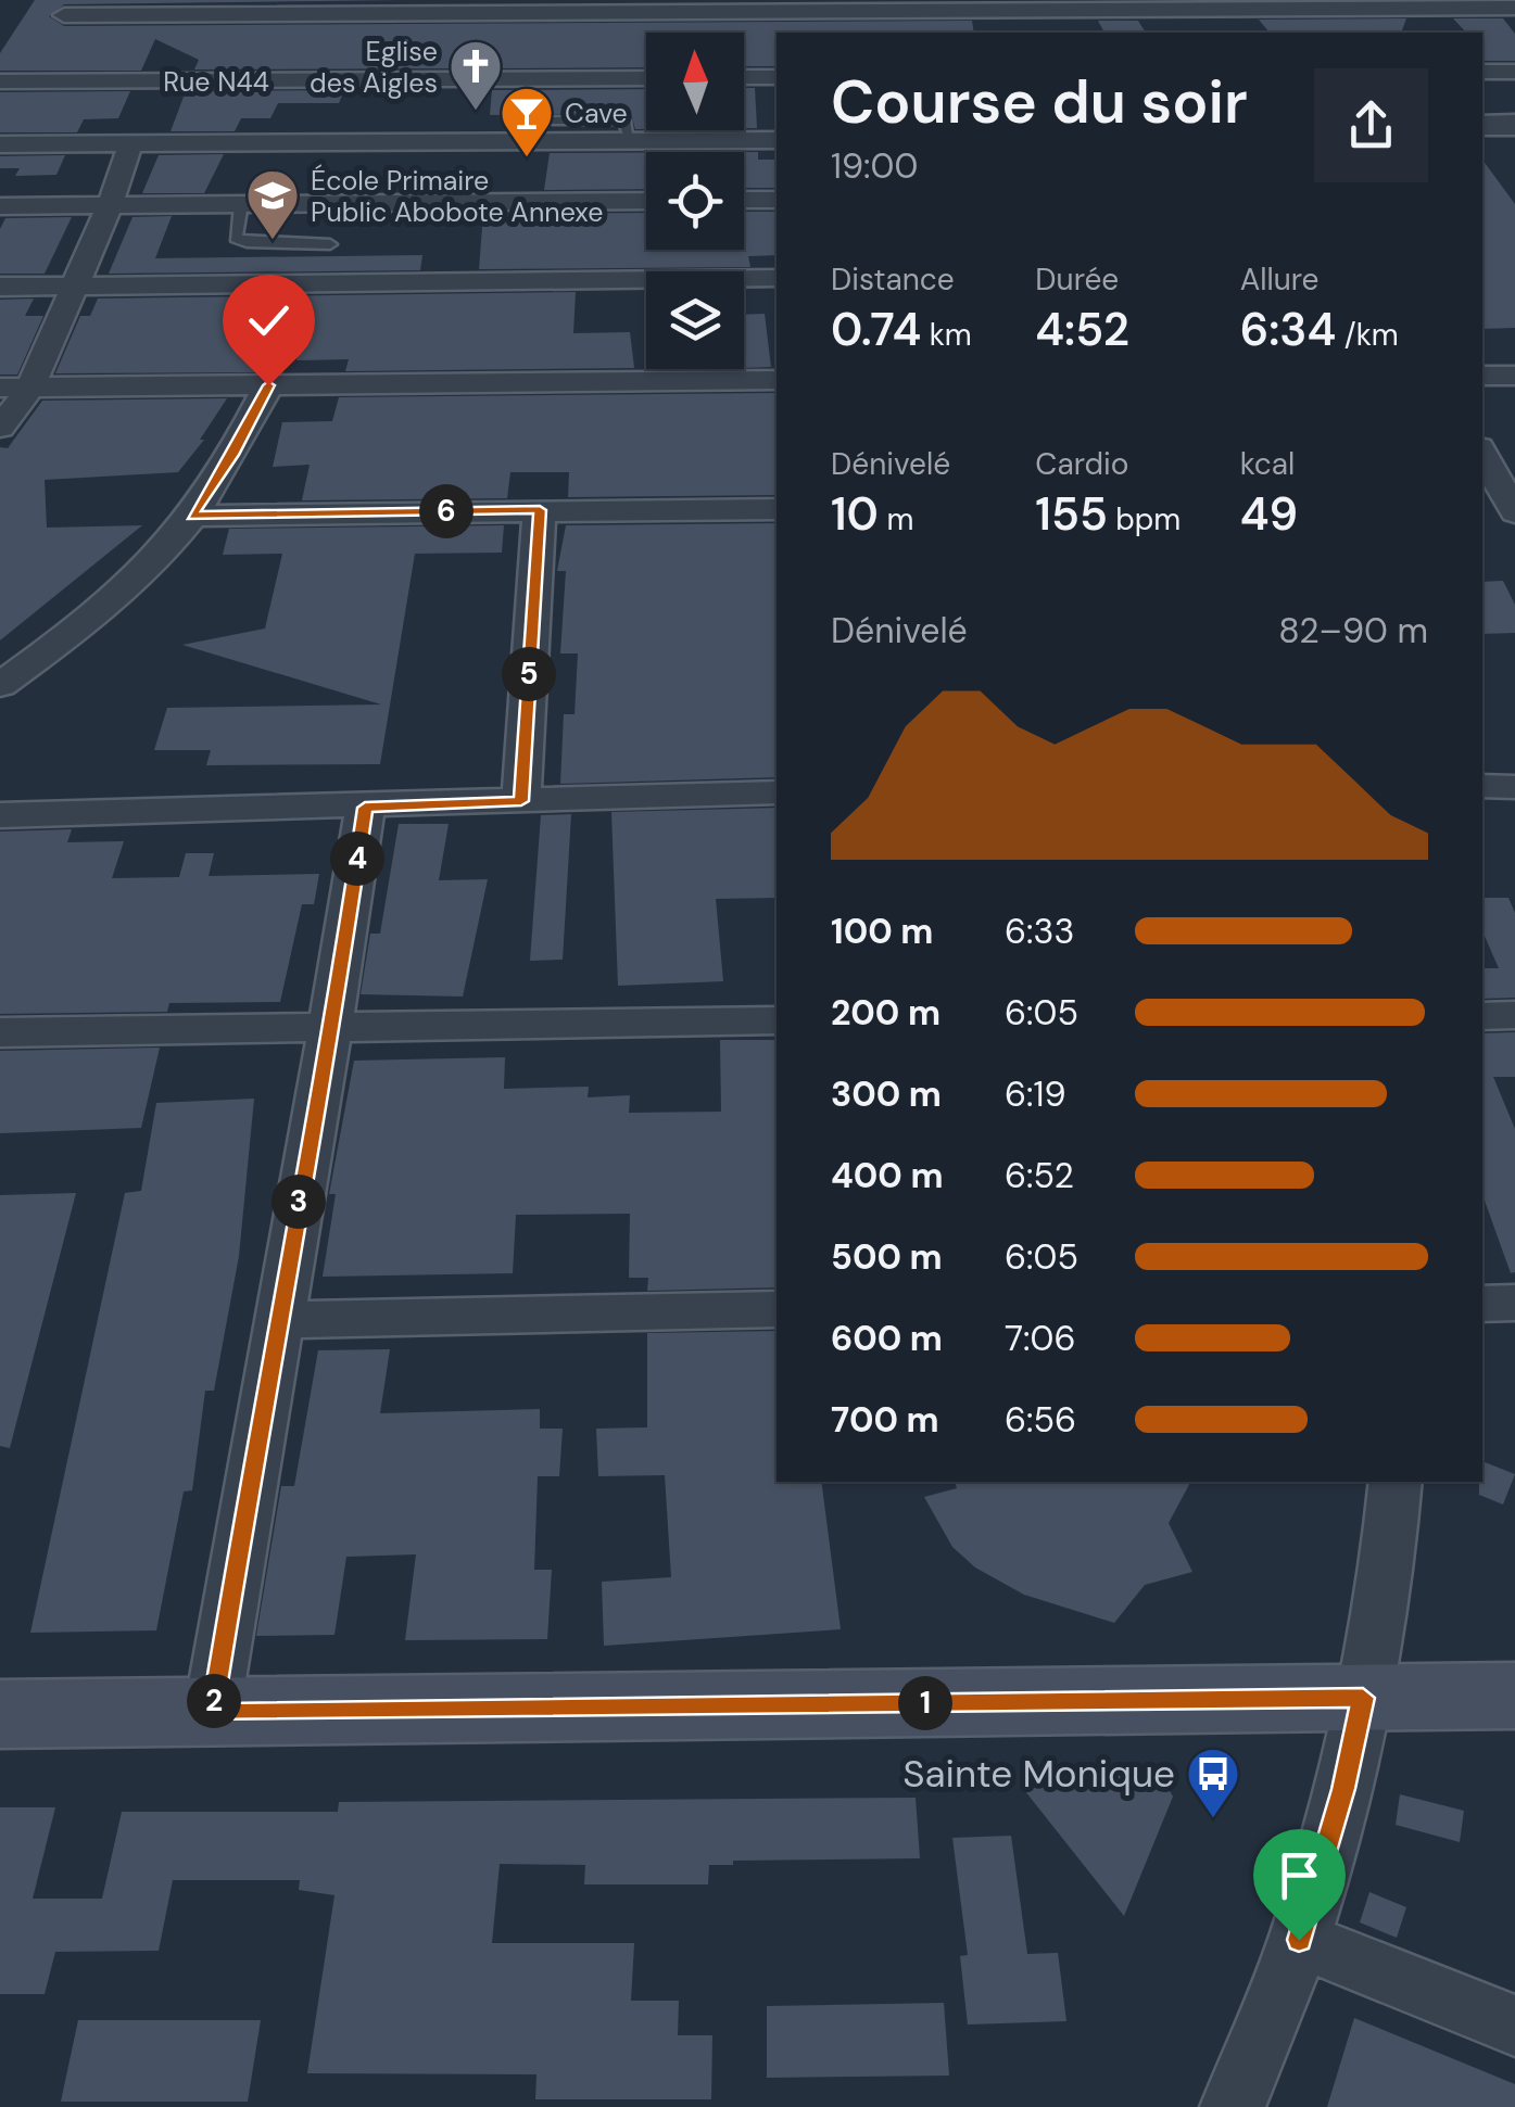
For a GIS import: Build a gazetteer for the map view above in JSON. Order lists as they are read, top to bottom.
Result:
{
  "streets": {
    "street": ["Rue N44"]
  },
  "places": {
    "church": ["Eglise des Aigles"],
    "bar": ["Cave"],
    "school or university": ["École Primaire Public Abobote Annexe"],
    "bus stop": ["Sainte Monique"]
  },
  "north": "top",
  "page": {
    "heading": ["Course du soir", "19:00"],
    "stats": [
      ["Distance", "0.74 km"],
      ["Durée", "4:52"],
      ["Allure", "6:34 /km"],
      ["Dénivelé", "10 m"],
      ["Cardio", "155 bpm"],
      ["kcal", "49"]
    ],
    "pins": [
      "6",
      "5",
      "4",
      "3",
      "2",
      "1"
    ],
    "chart": ["Dénivelé", "82–90 m"],
    "list": [
      {
        "name": "100 m",
        "note": "6:33"
      },
      {
        "name": "200 m",
        "note": "6:05"
      },
      {
        "name": "300 m",
        "note": "6:19"
      },
      {
        "name": "400 m",
        "note": "6:52"
      },
      {
        "name": "500 m",
        "note": "6:05"
      },
      {
        "name": "600 m",
        "note": "7:06"
      },
      {
        "name": "700 m",
        "note": "6:56"
      }
    ]
  }
}
